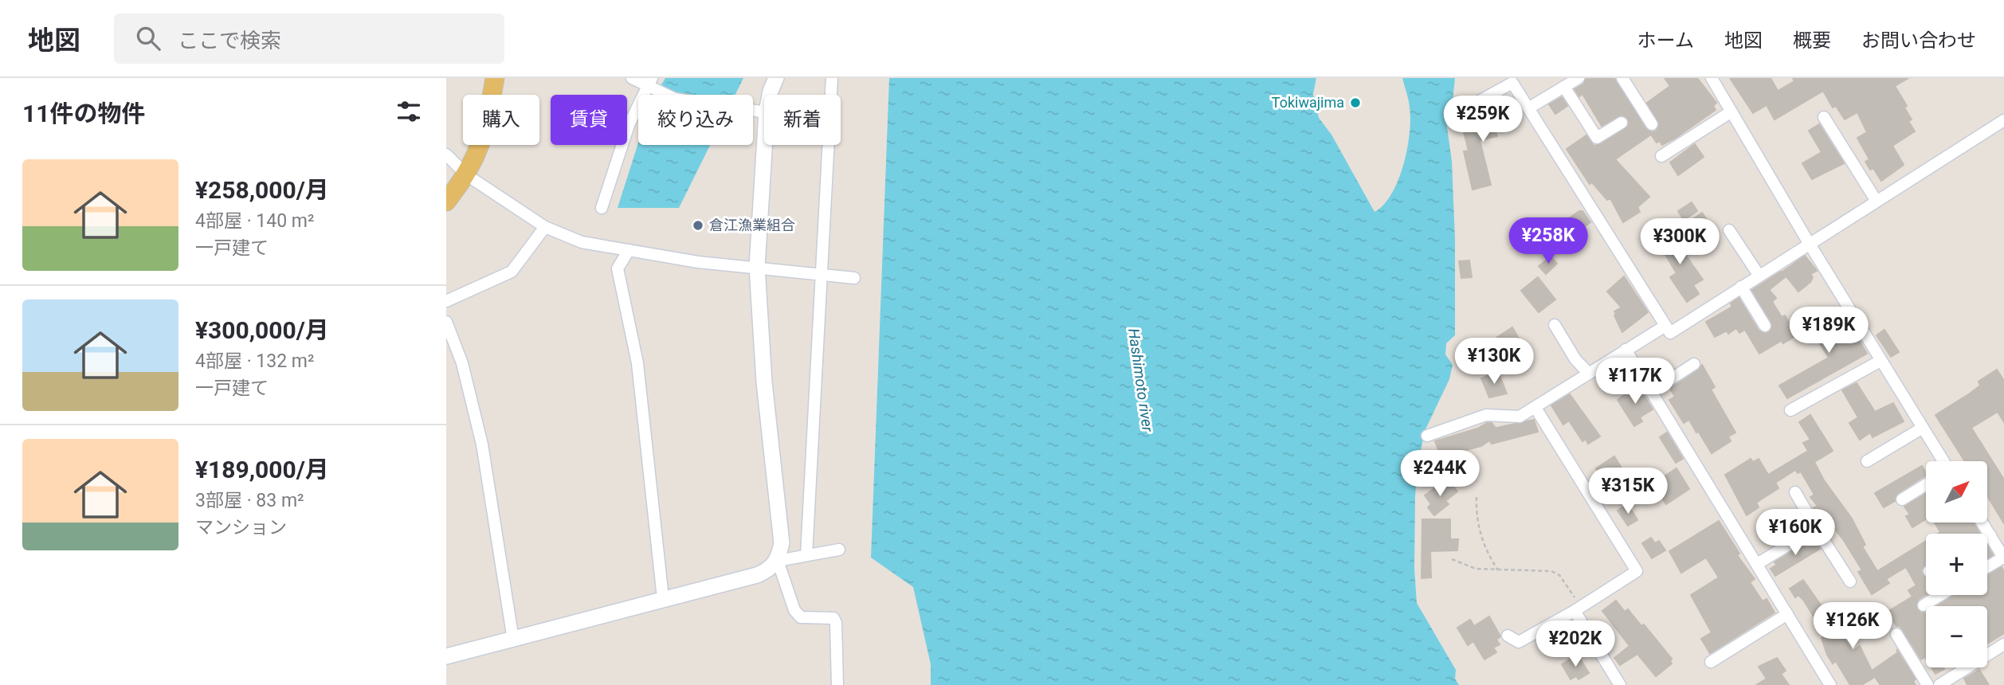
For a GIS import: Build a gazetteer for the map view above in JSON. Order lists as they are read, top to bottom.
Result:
{
  "water": ["Hashimoto river"],
  "places": ["Tokiwajima", "倉江漁業組合"],
  "north": "top right",
  "page": {
    "header": "地図",
    "search": "ここで検索",
    "nav": [
      "ホーム",
      "地図",
      "概要",
      "お問い合わせ"
    ],
    "heading": "11件の物件",
    "chip": [
      "購入",
      "賃貸",
      "絞り込み",
      "新着"
    ],
    "price": [
      "¥259K",
      "¥258K",
      "¥300K",
      "¥189K",
      "¥130K",
      "¥117K",
      "¥244K",
      "¥315K",
      "¥160K",
      "¥126K",
      "¥202K"
    ],
    "list": [
      {
        "name": "¥258,000/月",
        "note": "4部屋 · 140 m² · 一戸建て"
      },
      {
        "name": "¥300,000/月",
        "note": "4部屋 · 132 m² · 一戸建て"
      },
      {
        "name": "¥189,000/月",
        "note": "3部屋 · 83 m² · マンション"
      }
    ],
    "map_buttons": ["+", "−"]
  }
}
